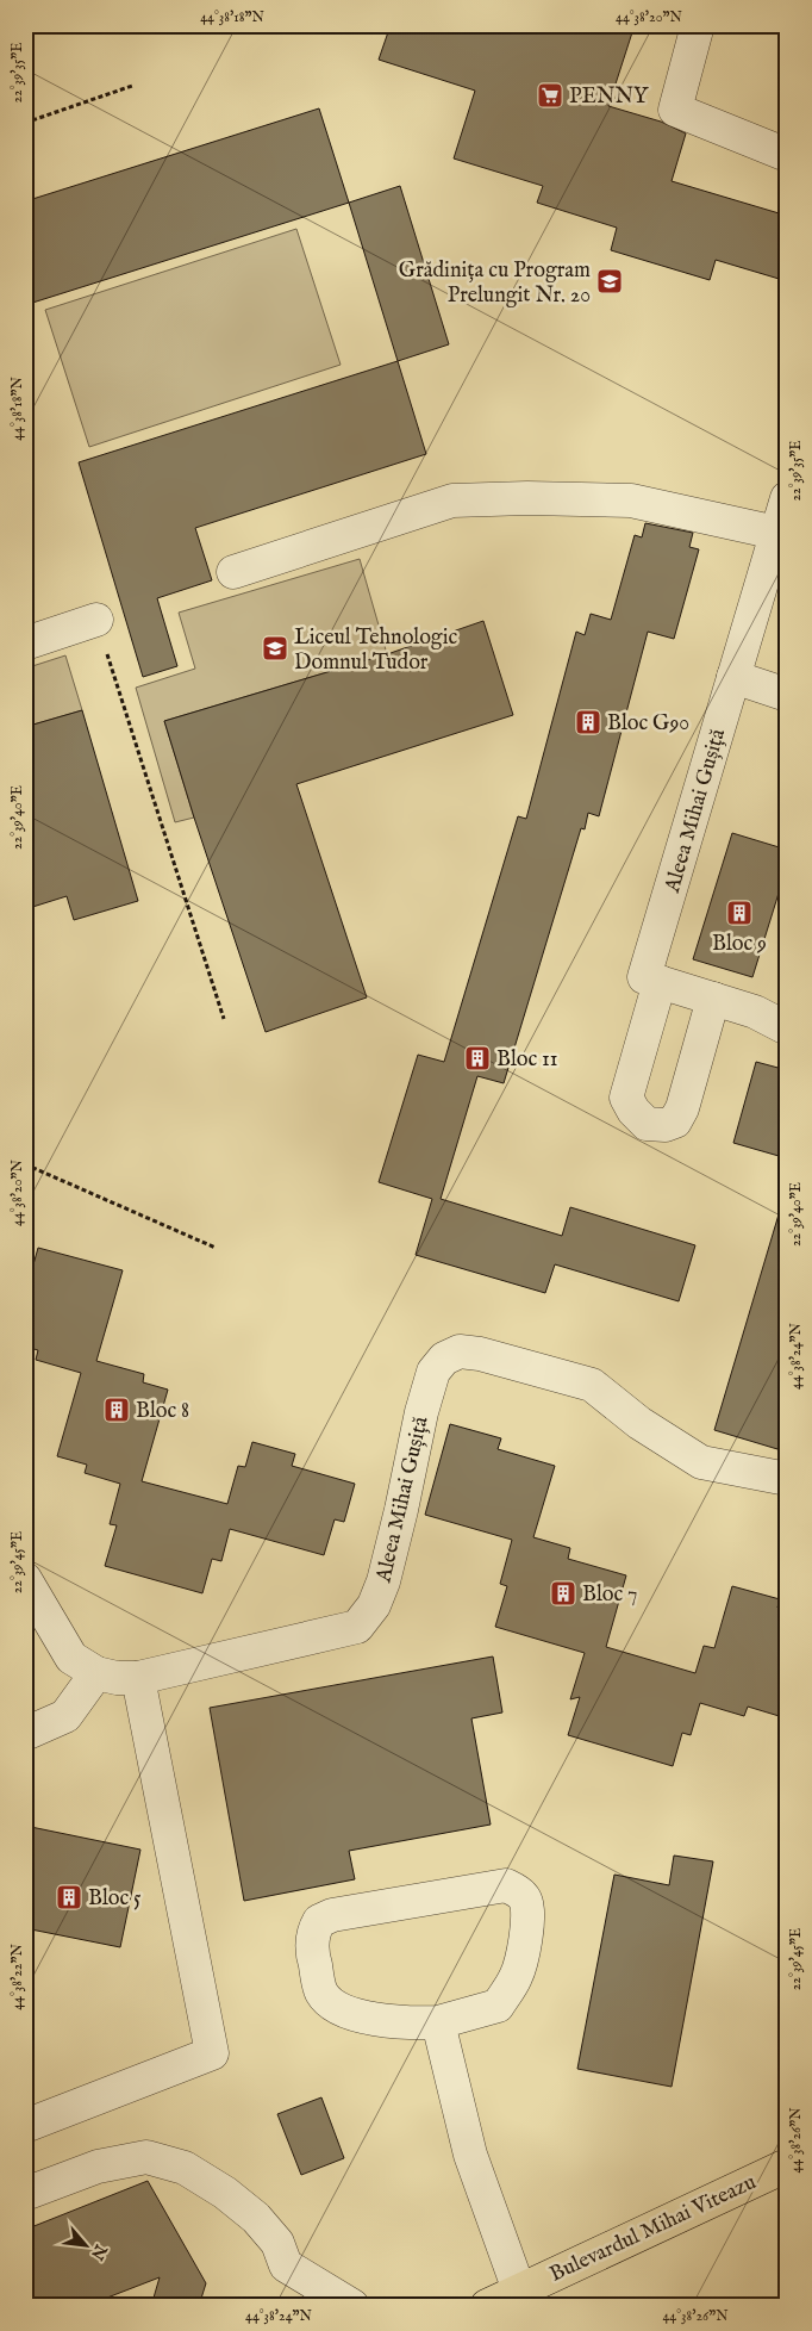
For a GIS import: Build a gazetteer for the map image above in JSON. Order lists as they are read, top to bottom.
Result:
{
  "streets": {
    "main road": ["Bulevardul Mihai Viteazu"],
    "street": ["Aleea Mihai Gușiță"]
  },
  "places": {
    "supermarket": ["PENNY"],
    "school or university": ["Grădinița cu Program Prelungit Nr. 20", "Liceul Tehnologic Domnul Tudor"],
    "building": [
      "Bloc G90",
      "Bloc 9",
      "Bloc 11",
      "Bloc 8",
      "Bloc 7",
      "Bloc 5"
    ]
  },
  "north": "bottom right",
  "coordinates": [
    "44°38'18\"N",
    "44°38'20\"N",
    "22°39'35\"E",
    "22°39'40\"E",
    "44°38'24\"N",
    "22°39'45\"E",
    "44°38'22\"N",
    "44°38'26\"N"
  ]
}
